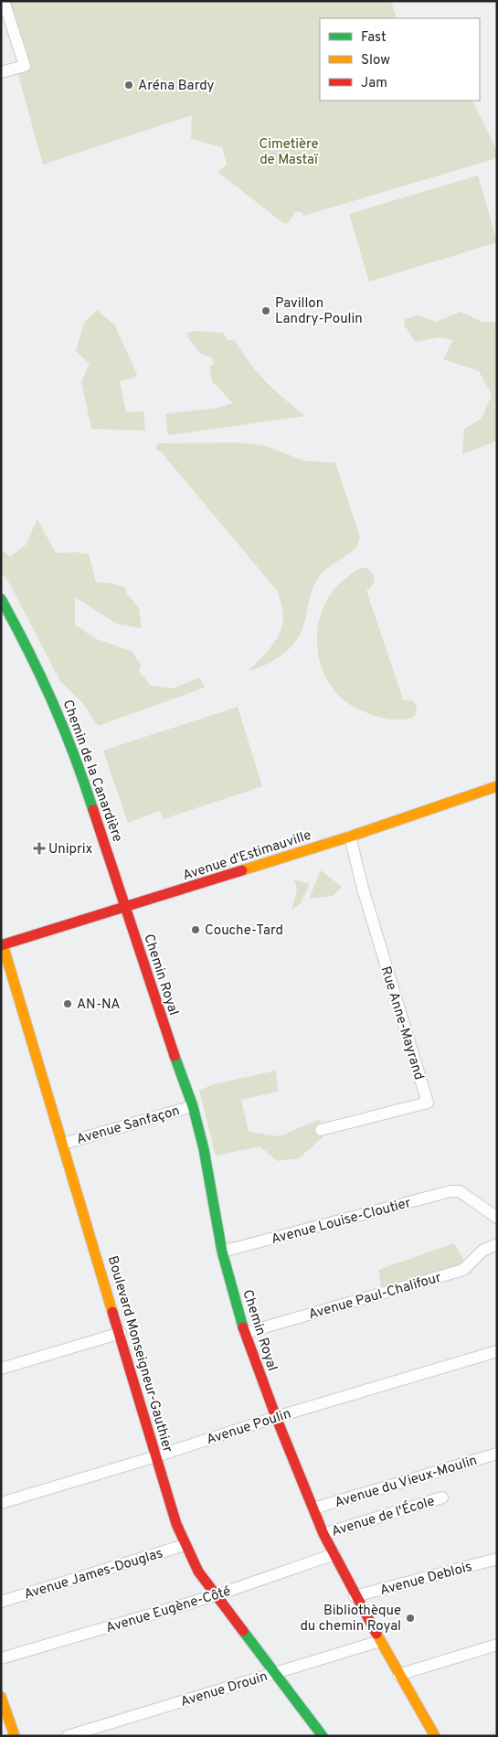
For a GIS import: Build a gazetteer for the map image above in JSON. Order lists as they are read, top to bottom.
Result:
{
  "streets": {
    "main road": [
      "Chemin de la Canardière",
      "Avenue d'Estimauville",
      "Chemin Royal",
      "Boulevard Monseigneur-Gauthier"
    ],
    "street": [
      "Rue Anne-Mayrand",
      "Avenue Sanfaçon",
      "Avenue Louise-Cloutier",
      "Avenue Paul-Chalifour",
      "Avenue Poulin",
      "Avenue du Vieux-Moulin",
      "Avenue de l'École",
      "Avenue James-Douglas",
      "Avenue Deblois",
      "Avenue Eugène-Côté",
      "Avenue Drouin"
    ]
  },
  "crossings": [
    ["Chemin de la Canardière", "Avenue d'Estimauville"],
    ["Chemin de la Canardière", "Chemin Royal"],
    ["Avenue d'Estimauville", "Chemin Royal"],
    ["Avenue d'Estimauville", "Rue Anne-Mayrand"],
    ["Avenue d'Estimauville", "Boulevard Monseigneur-Gauthier"],
    ["Chemin Royal", "Avenue Sanfaçon"],
    ["Chemin Royal", "Avenue Louise-Cloutier"],
    ["Chemin Royal", "Avenue Paul-Chalifour"],
    ["Chemin Royal", "Avenue Poulin"],
    ["Chemin Royal", "Avenue du Vieux-Moulin"],
    ["Chemin Royal", "Avenue de l'École"],
    ["Chemin Royal", "Avenue Deblois"],
    ["Chemin Royal", "Avenue Eugène-Côté"],
    ["Chemin Royal", "Avenue Drouin"],
    ["Avenue Sanfaçon", "Boulevard Monseigneur-Gauthier"],
    ["Boulevard Monseigneur-Gauthier", "Avenue Poulin"],
    ["Boulevard Monseigneur-Gauthier", "Avenue James-Douglas"],
    ["Boulevard Monseigneur-Gauthier", "Avenue Eugène-Côté"],
    ["Boulevard Monseigneur-Gauthier", "Avenue Drouin"]
  ],
  "parks": ["Cimetière de Mastaï"],
  "places": {
    "other": [
      "Aréna Bardy",
      "Pavillon Landry-Poulin",
      "Couche-Tard",
      "AN-NA",
      "Bibliothèque du chemin Royal"
    ],
    "health": ["Uniprix"]
  },
  "legend": ["Fast", "Slow", "Jam"]
}
